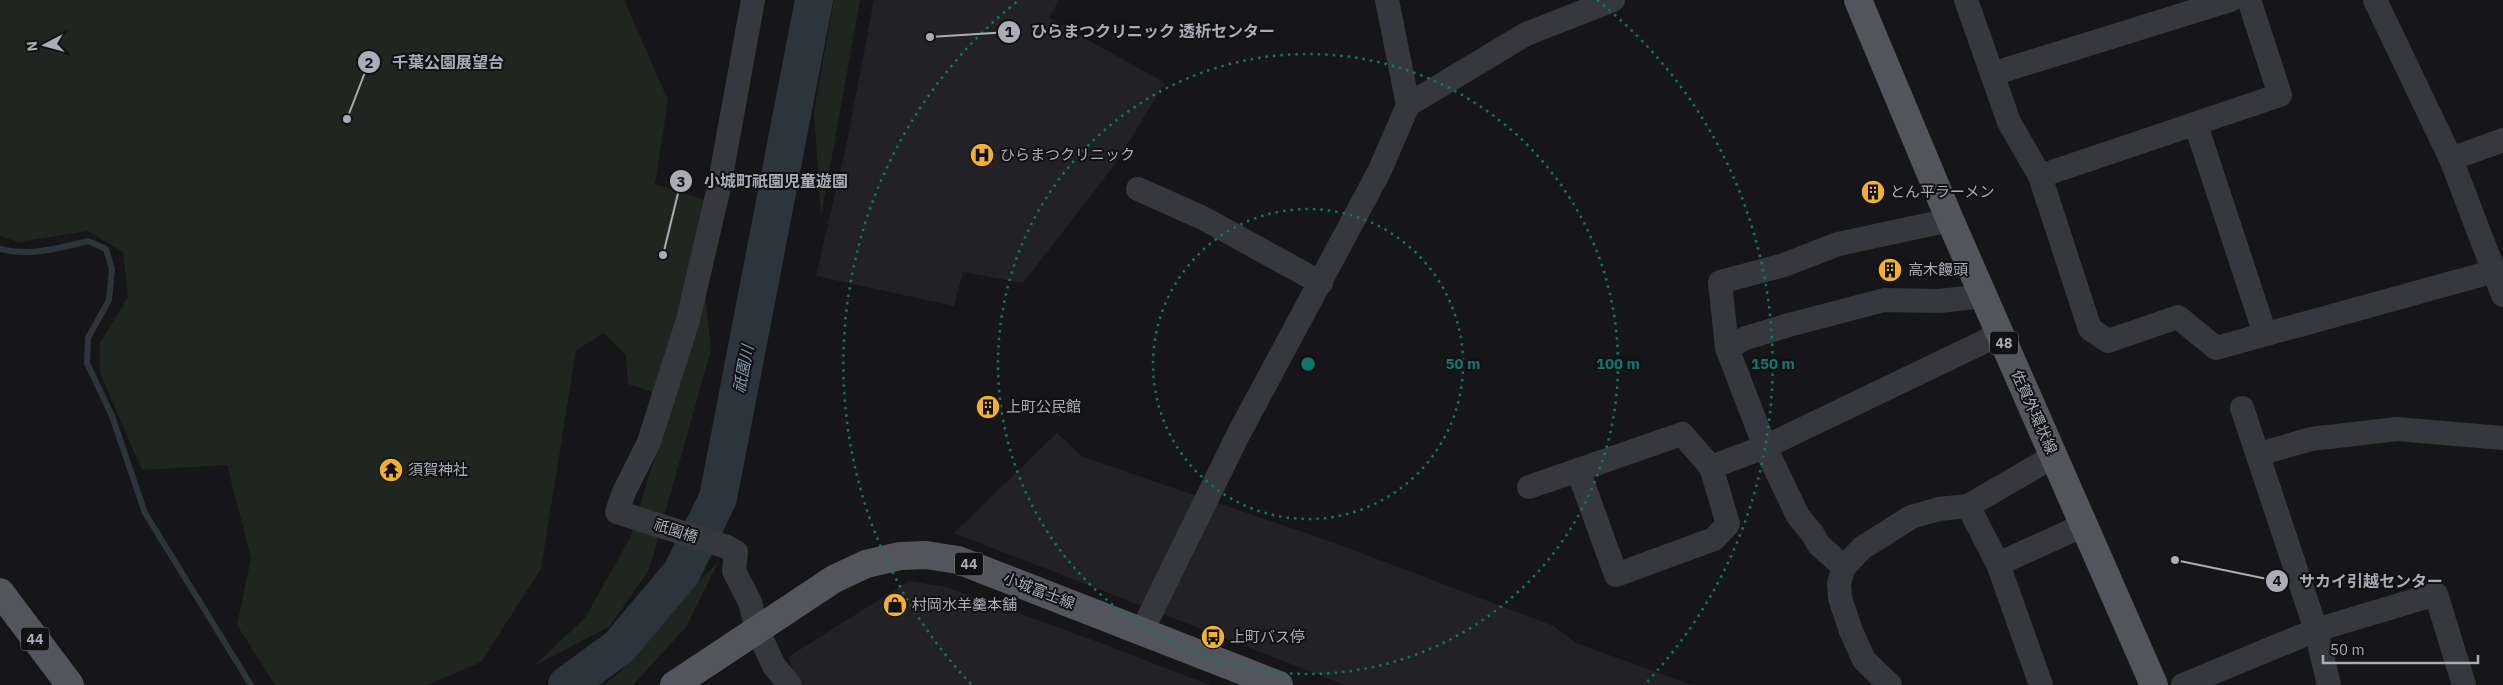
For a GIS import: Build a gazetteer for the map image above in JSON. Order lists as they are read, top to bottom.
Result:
{
  "streets": {
    "main road": [
      "48",
      "佐賀外環状線",
      "44",
      "小城富士線"
    ],
    "street": ["祇園橋"]
  },
  "crossings": [
    ["祇園橋", "小城富士線"]
  ],
  "water": ["祇園川"],
  "places": {
    "other": [
      "ひらまつクリニック 透析センター",
      "千葉公園展望台",
      "小城町祇園児童遊園",
      "サカイ引越センター"
    ],
    "hospital": ["ひらまつクリニック"],
    "building": ["とん平ラーメン", "高木饅頭", "上町公民館"],
    "temple": ["須賀神社"],
    "shop": ["村岡水羊羹本舗"],
    "bus stop": ["上町バス停"]
  },
  "scale_bar": "50 m",
  "north": "left",
  "rings": ["50 m", "100 m", "150 m"]
}
